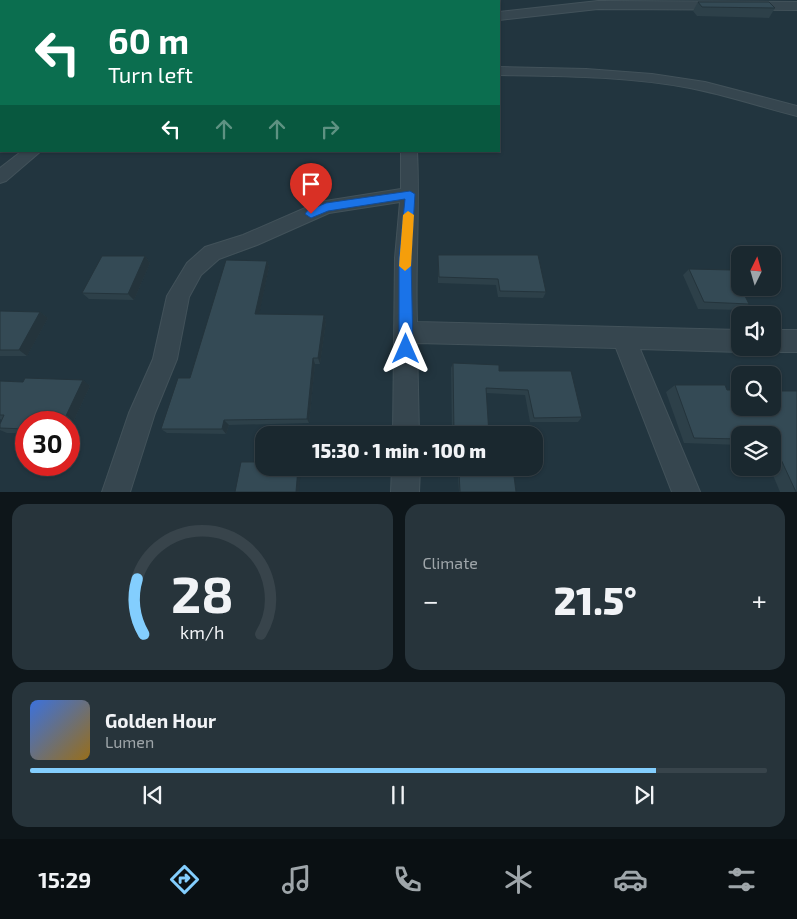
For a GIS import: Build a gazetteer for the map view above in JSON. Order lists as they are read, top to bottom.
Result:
{
  "north": "top",
  "page": {
    "turn": ["60 m", "Turn left"],
    "limit": "30",
    "trip": "15:30 · 1 min · 100 m",
    "tile": "Climate",
    "heat": ["−", "21.5°", "+"],
    "song": ["Golden Hour", "Lumen"],
    "tabs": "15:29",
    "gauge": ["28", "km/h"]
  }
}
